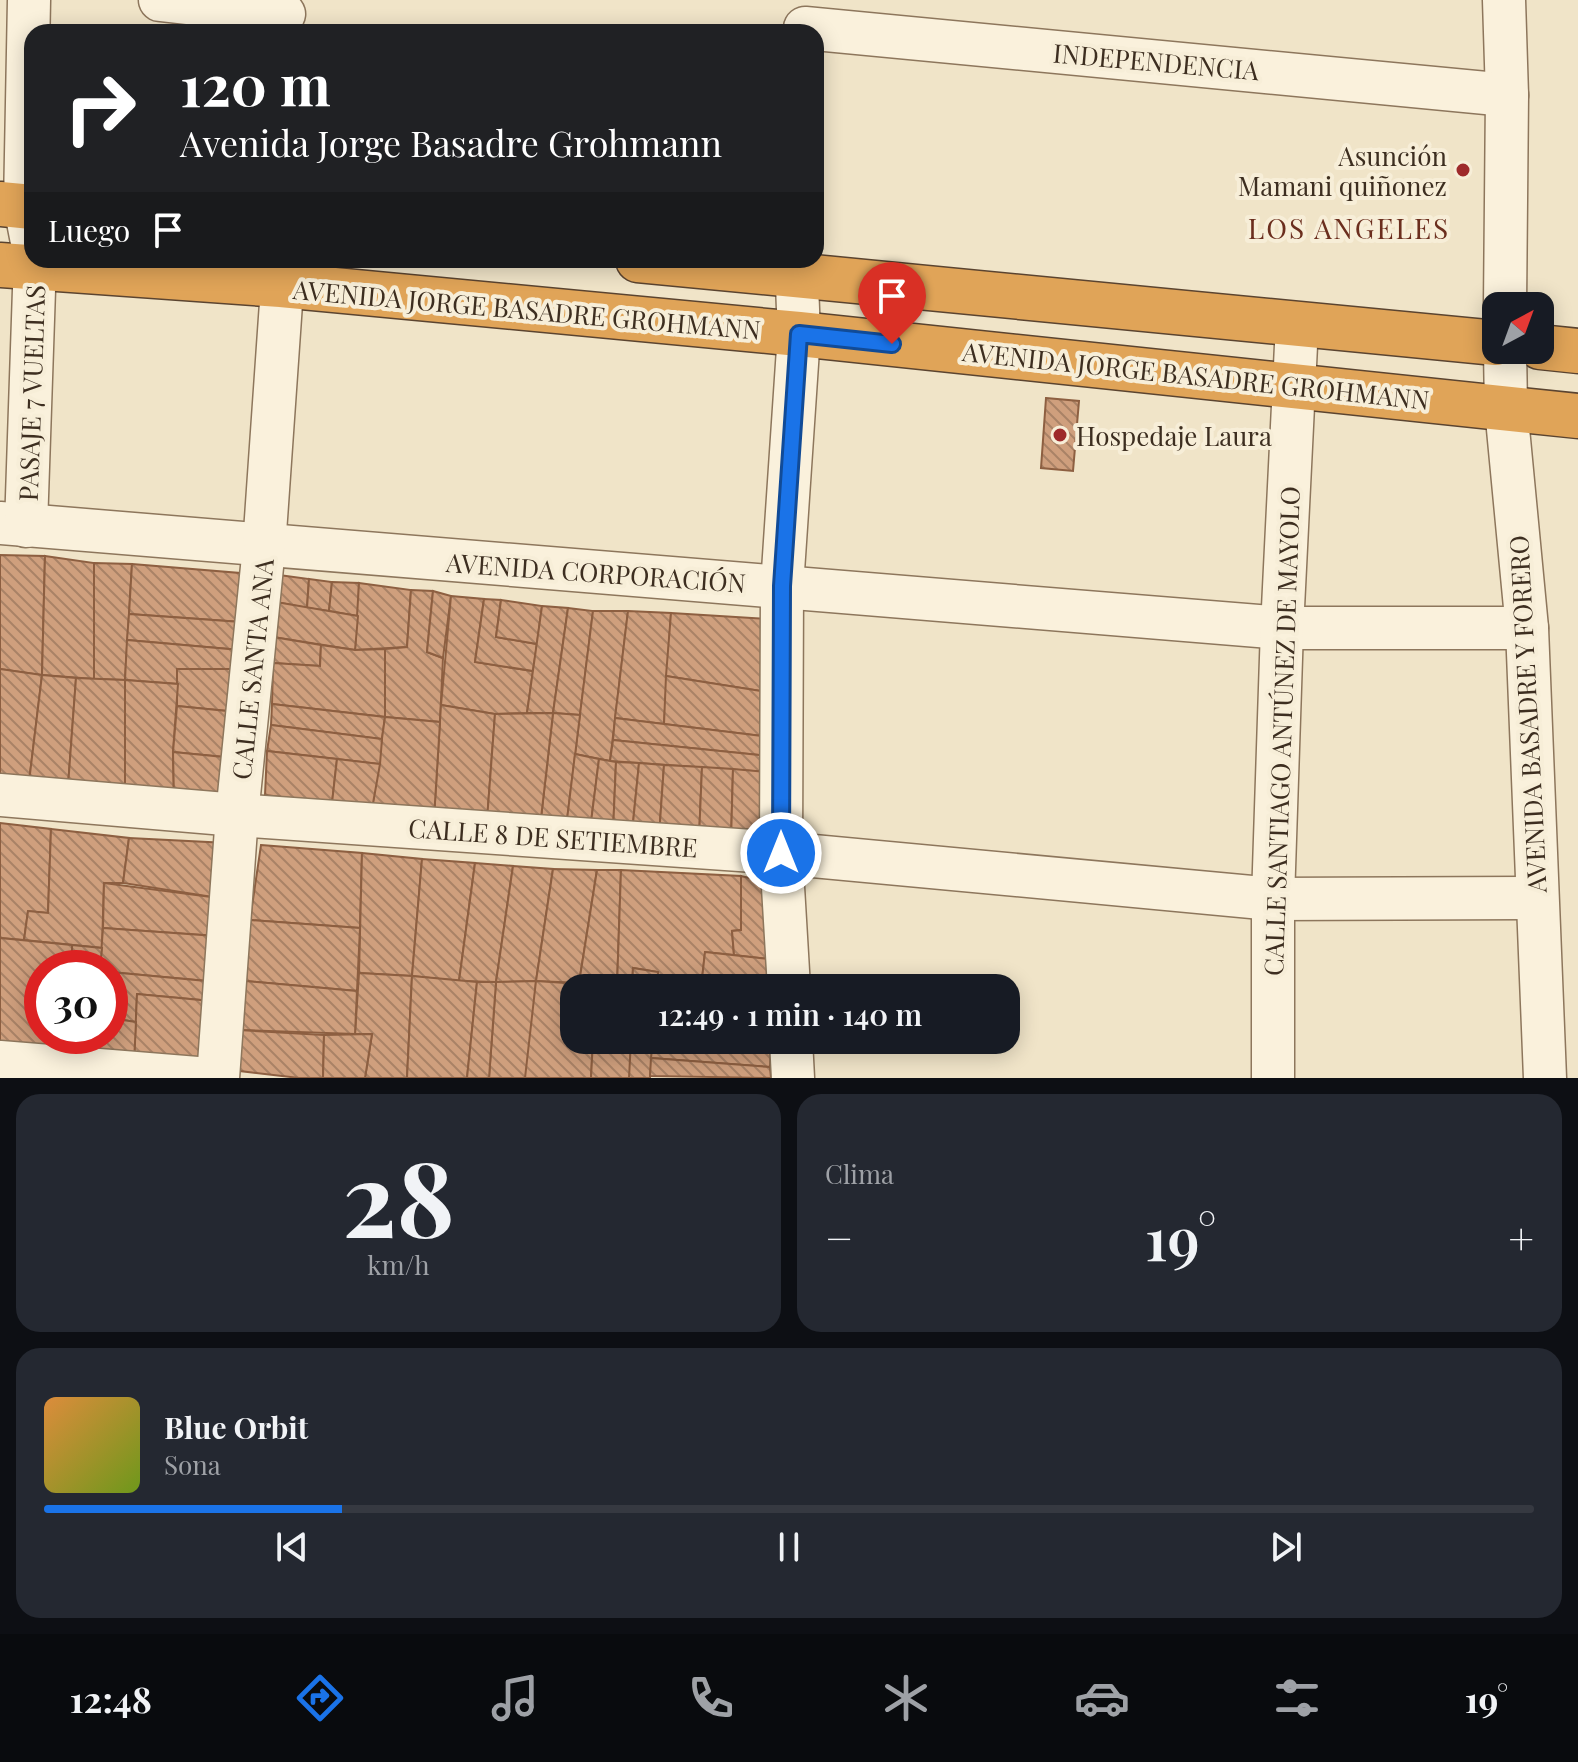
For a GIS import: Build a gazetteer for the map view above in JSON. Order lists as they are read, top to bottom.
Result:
{
  "streets": {
    "highway": ["AVENIDA JORGE BASADRE GROHMANN"],
    "street": [
      "INDEPENDENCIA",
      "PASAJE 7 VUELTAS",
      "AVENIDA CORPORACIÓN",
      "CALLE SANTA ANA",
      "AVENIDA BASADRE Y FORERO",
      "CALLE SANTIAGO ANTÚNEZ DE MAYOLO",
      "CALLE 8 DE SETIEMBRE"
    ]
  },
  "crossings": [
    ["AVENIDA JORGE BASADRE GROHMANN", "CALLE SANTA ANA"],
    ["AVENIDA JORGE BASADRE GROHMANN", "AVENIDA BASADRE Y FORERO"],
    ["AVENIDA JORGE BASADRE GROHMANN", "CALLE SANTIAGO ANTÚNEZ DE MAYOLO"],
    ["PASAJE 7 VUELTAS", "AVENIDA CORPORACIÓN"],
    ["AVENIDA CORPORACIÓN", "CALLE SANTA ANA"],
    ["AVENIDA CORPORACIÓN", "AVENIDA BASADRE Y FORERO"],
    ["AVENIDA CORPORACIÓN", "CALLE SANTIAGO ANTÚNEZ DE MAYOLO"],
    ["CALLE SANTA ANA", "CALLE 8 DE SETIEMBRE"],
    ["AVENIDA BASADRE Y FORERO", "CALLE 8 DE SETIEMBRE"],
    ["CALLE SANTIAGO ANTÚNEZ DE MAYOLO", "CALLE 8 DE SETIEMBRE"]
  ],
  "districts": ["LOS ANGELES"],
  "places": ["Asunción Mamani quiñonez", "Hospedaje Laura"],
  "north": "top right",
  "page": {
    "turn": ["120 m", "Avenida Jorge Basadre Grohmann"],
    "then": "Luego",
    "limit": "30",
    "trip": "12:49 · 1 min · 140 m",
    "tile": [
      ["28", "km/h"],
      "Clima"
    ],
    "heat": ["−", "19°", "+"],
    "song": ["Blue Orbit", "Sona"],
    "tabs": ["12:48", "19°"]
  }
}
